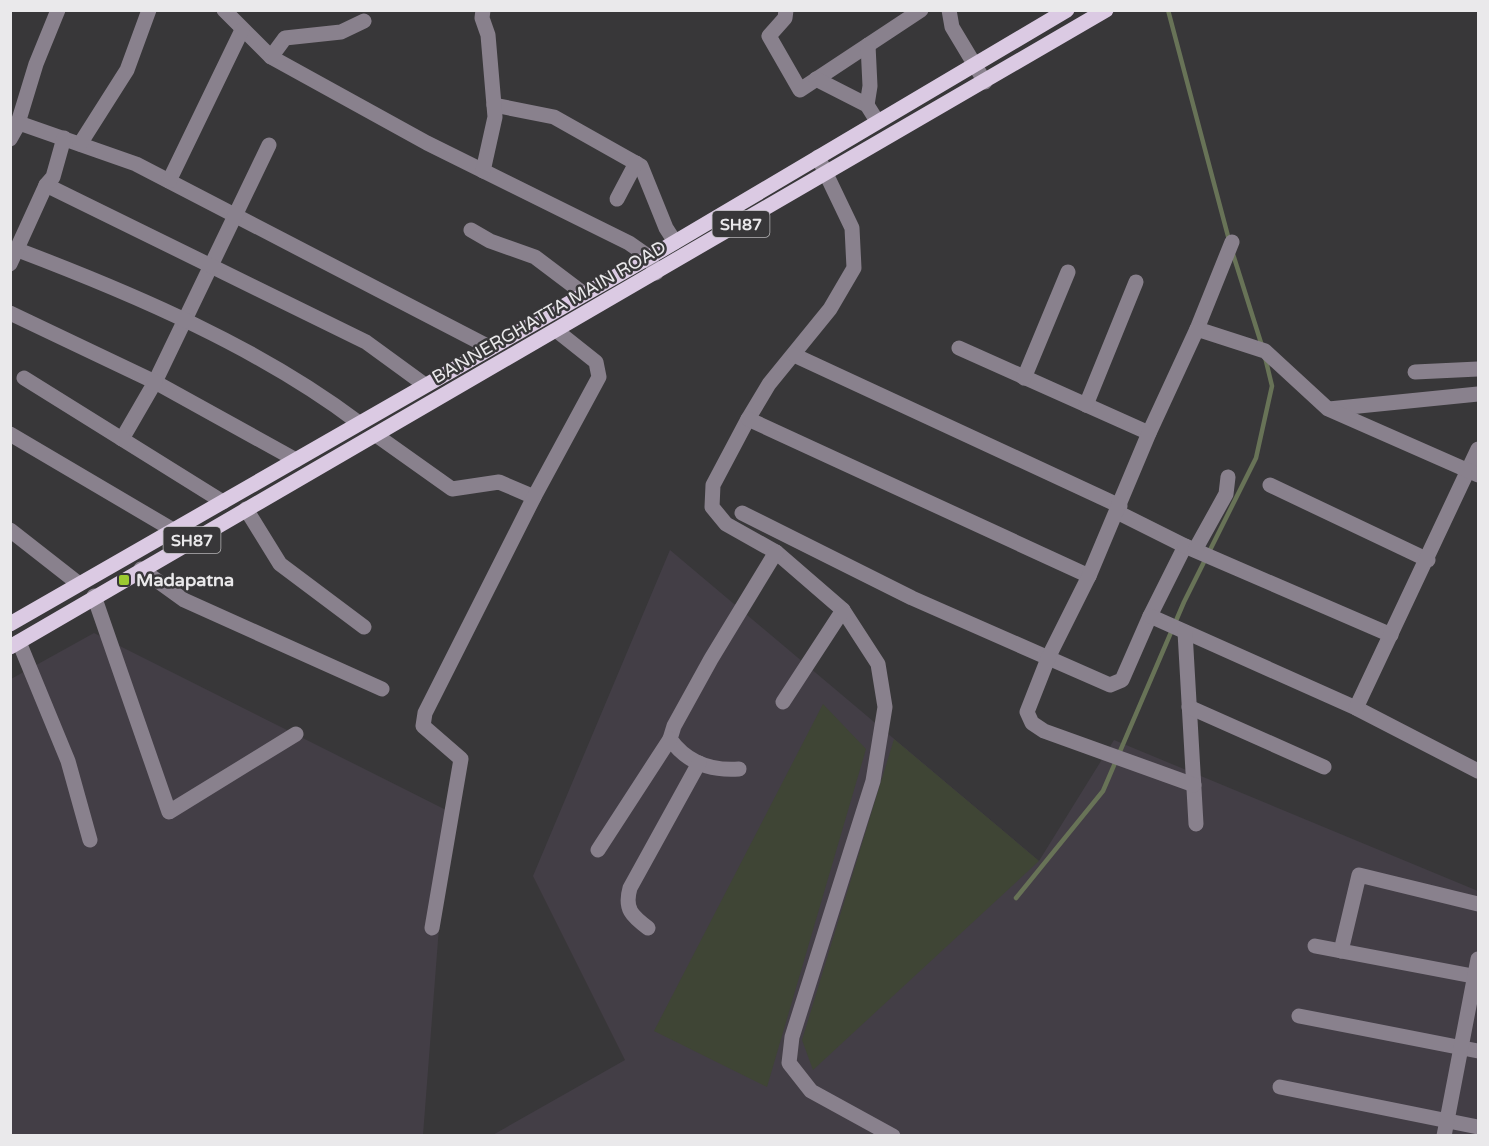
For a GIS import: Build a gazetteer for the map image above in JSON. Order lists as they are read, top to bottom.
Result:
{
  "streets": {
    "main road": ["SH87", "BANNERGHATTA MAIN ROAD"]
  },
  "places": {
    "transit": ["Madapatna"]
  }
}
